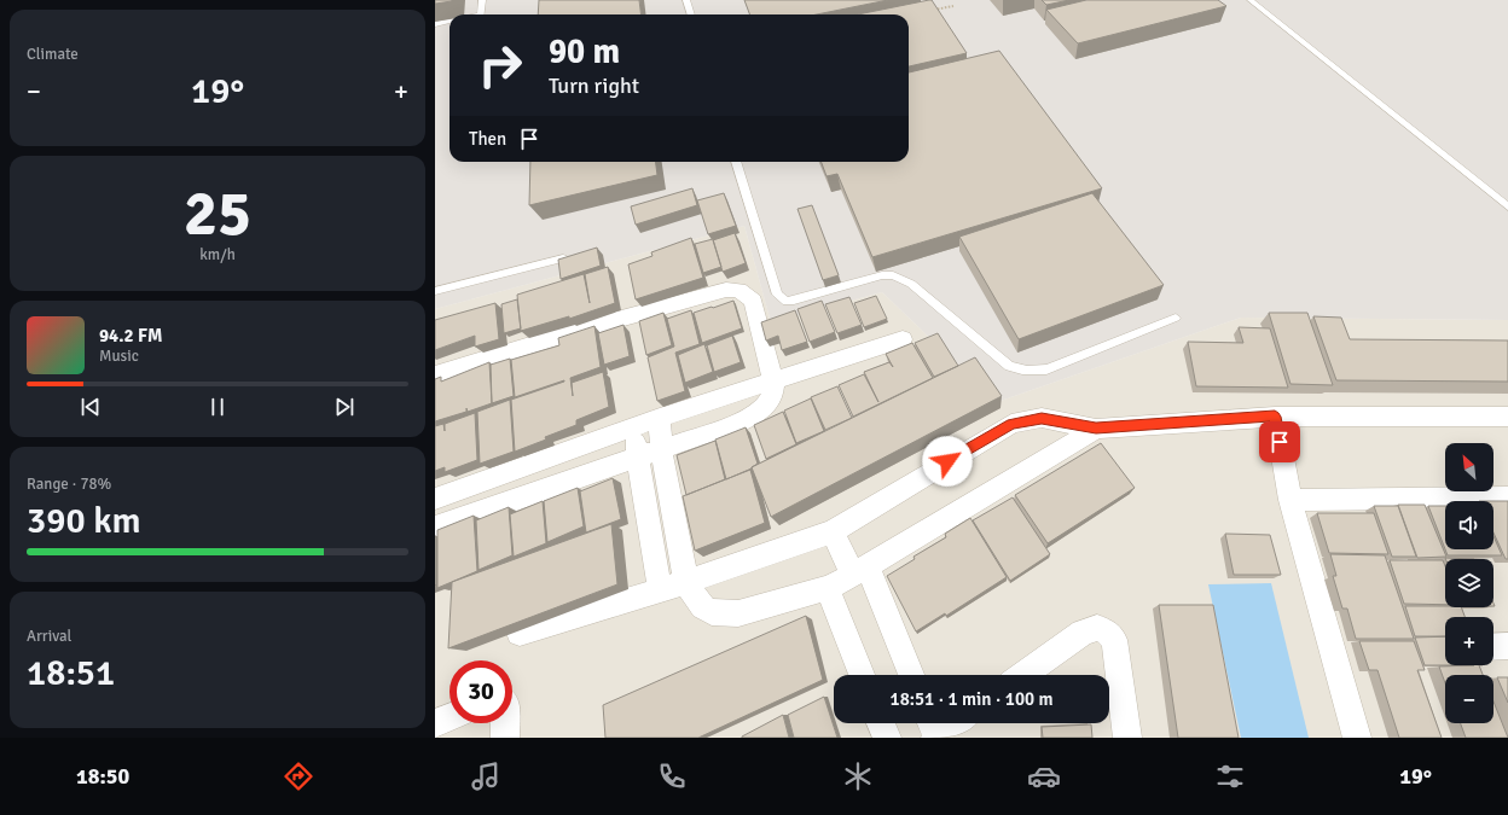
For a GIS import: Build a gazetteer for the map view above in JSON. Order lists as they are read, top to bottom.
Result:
{
  "north": "top left",
  "page": {
    "tile": [
      "Climate",
      ["25", "km/h"],
      ["Range · 78%", "390 km"],
      ["Arrival", "18:51"]
    ],
    "turn": ["90 m", "Turn right"],
    "heat": ["−", "19°", "+"],
    "then": "Then",
    "song": ["94.2 FM", "Music"],
    "map_buttons": ["+", "−"],
    "limit": "30",
    "trip": "18:51 · 1 min · 100 m",
    "tabs": ["18:50", "19°"]
  }
}
